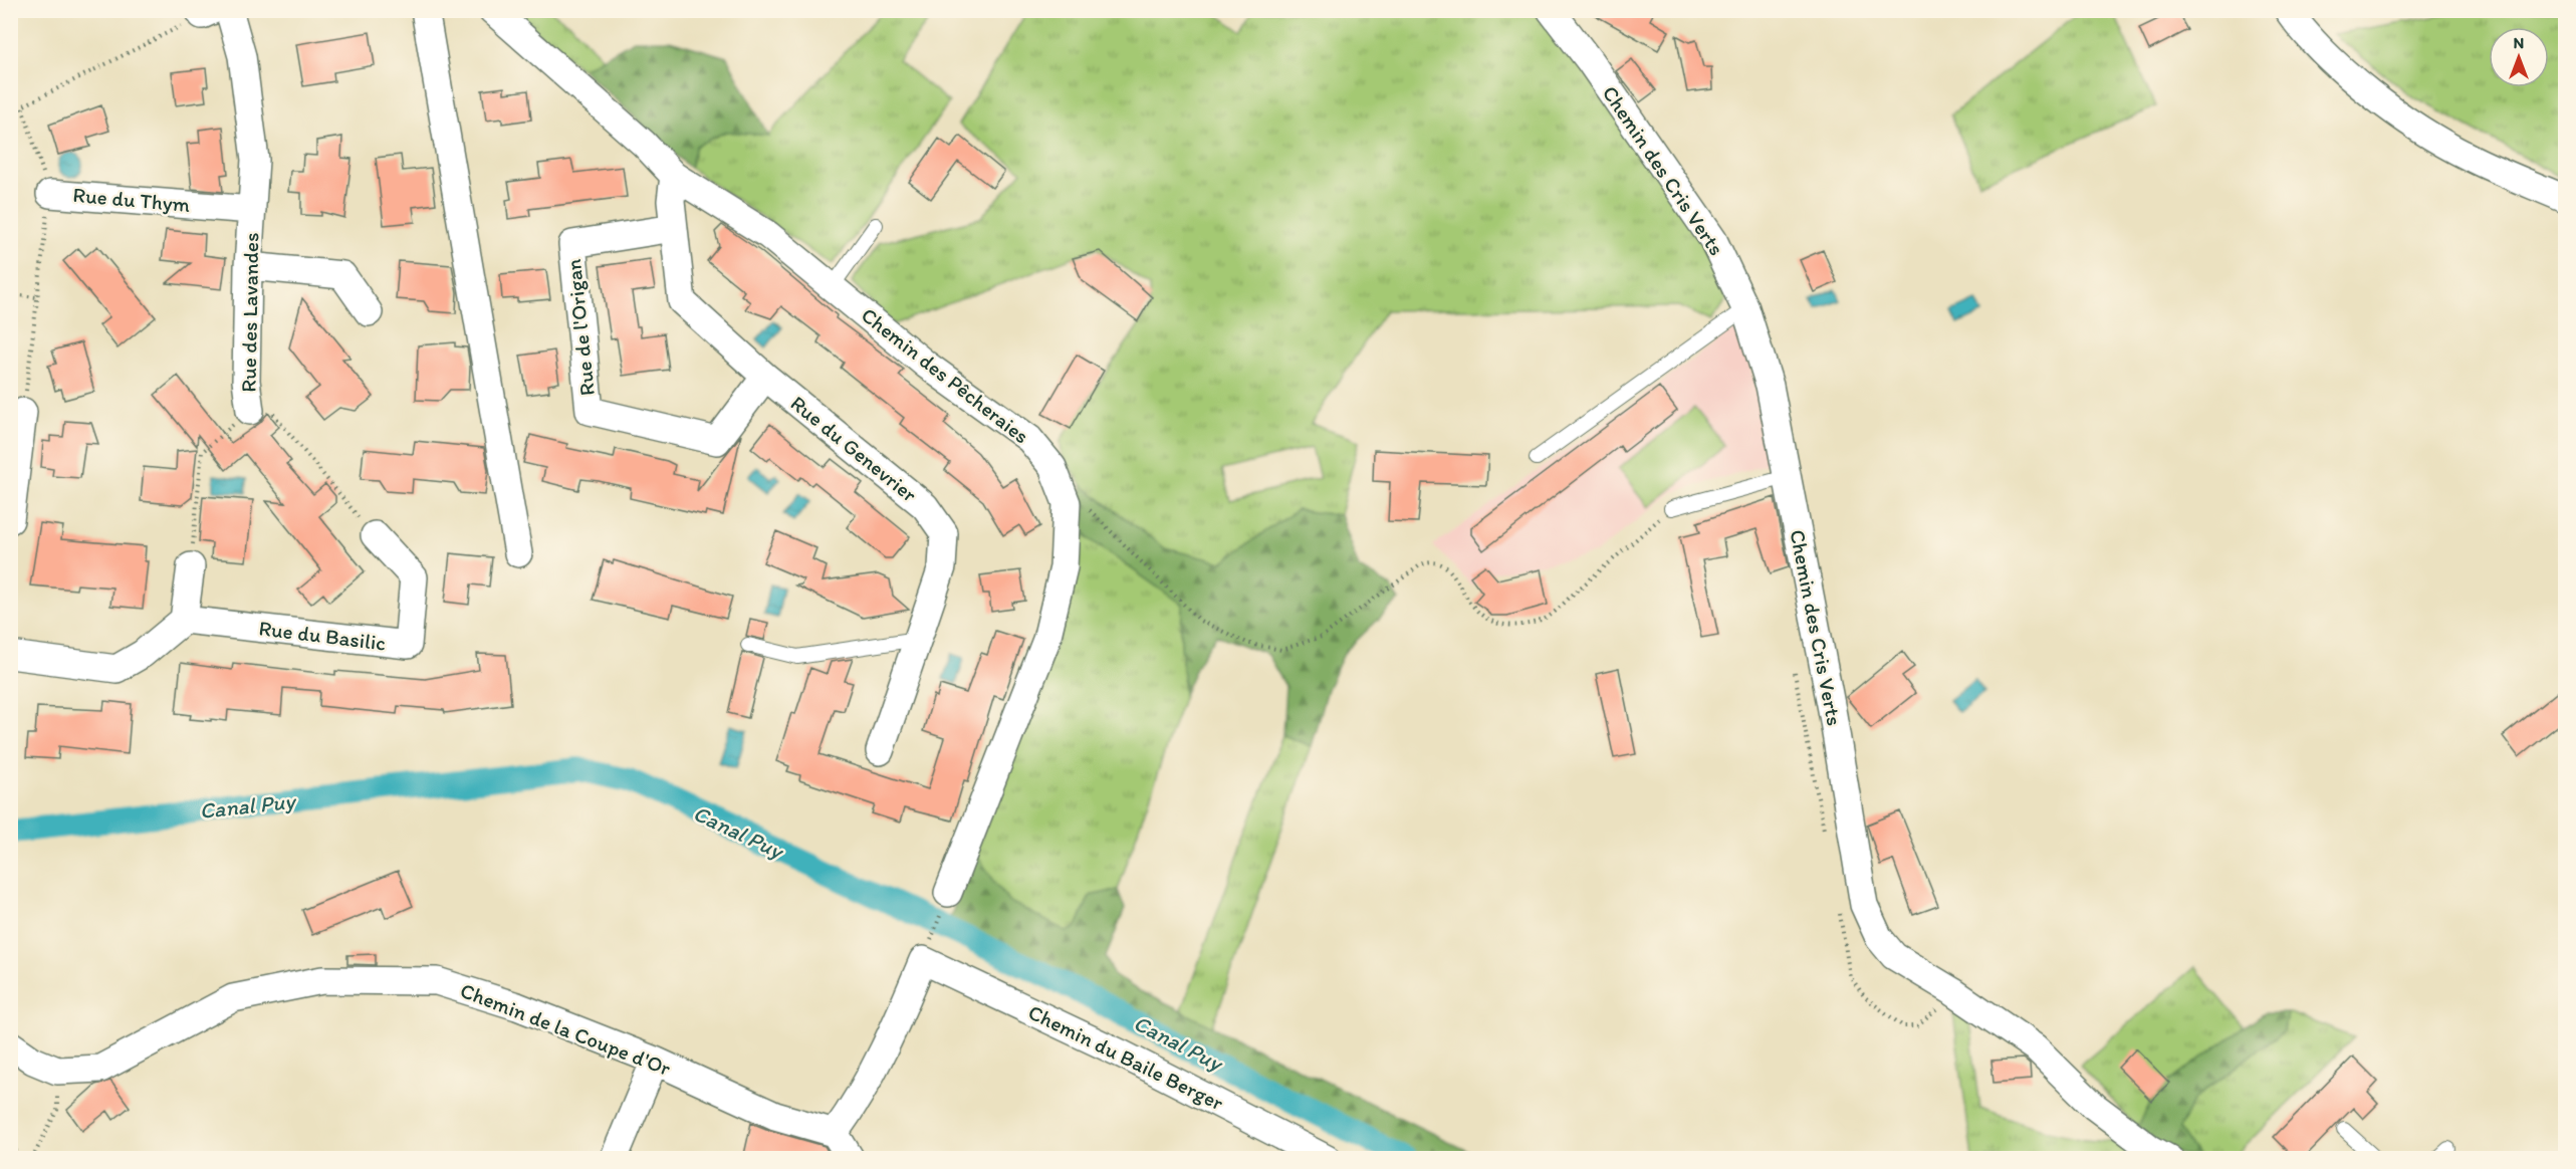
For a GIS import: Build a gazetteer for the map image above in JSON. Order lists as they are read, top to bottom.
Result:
{
  "streets": {
    "street": [
      "Chemin des Cris Verts",
      "Rue du Thym",
      "Rue des Lavandes",
      "Rue de l'Origan",
      "Chemin des Pêcheraies",
      "Rue du Genevrier",
      "Rue du Basilic",
      "Chemin de la Coupe d'Or",
      "Chemin du Baile Berger"
    ]
  },
  "crossings": [
    ["Rue du Thym", "Rue des Lavandes"],
    ["Rue de l'Origan", "Rue du Genevrier"],
    ["Chemin des Pêcheraies", "Rue du Genevrier"],
    ["Chemin de la Coupe d'Or", "Chemin du Baile Berger"]
  ],
  "water": ["Canal Puy"],
  "north": "top"
}
